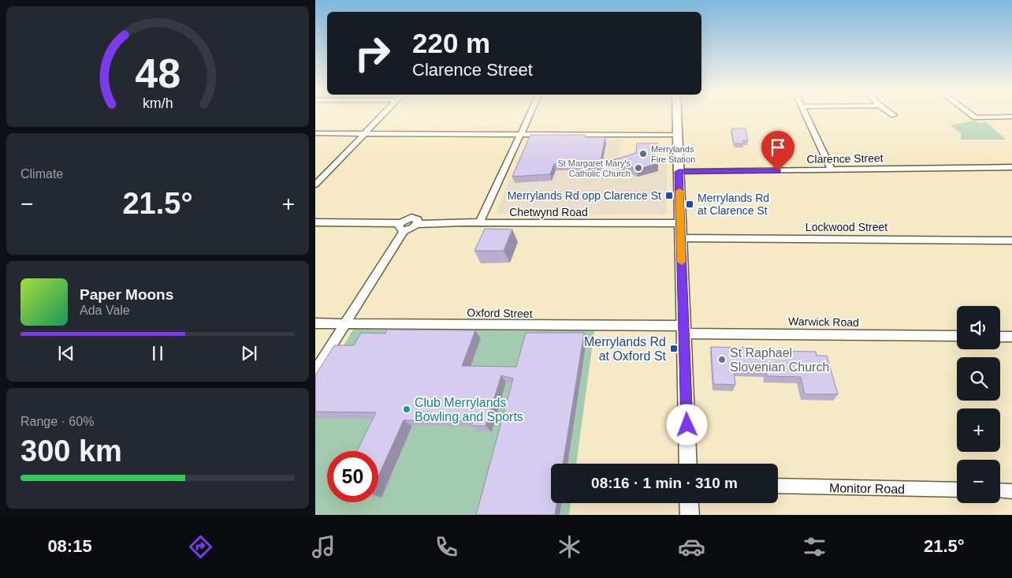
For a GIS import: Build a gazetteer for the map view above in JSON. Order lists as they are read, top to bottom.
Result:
{
  "streets": {
    "street": [
      "Clarence Street",
      "Chetwynd Road",
      "Lockwood Street",
      "Oxford Street",
      "Warwick Road",
      "Monitor Road"
    ]
  },
  "crossings": [
    ["Oxford Street", "Warwick Road"]
  ],
  "places": {
    "other": [
      "Merrylands Fire Station",
      "St Margaret Mary's Catholic Church",
      "St Raphael Slovenian Church",
      "Club Merrylands Bowling and Sports"
    ],
    "transit": ["Merrylands Rd opp Clarence St", "Merrylands Rd at Clarence St", "Merrylands Rd at Oxford St"]
  },
  "page": {
    "turn": ["220 m", "Clarence Street"],
    "tile": [
      "Climate",
      ["Range · 60%", "300 km"]
    ],
    "heat": ["−", "21.5°", "+"],
    "song": ["Paper Moons", "Ada Vale"],
    "map_buttons": ["+", "−"],
    "limit": "50",
    "trip": "08:16 · 1 min · 310 m",
    "tabs": ["08:15", "21.5°"],
    "gauge": ["48", "km/h"]
  }
}
